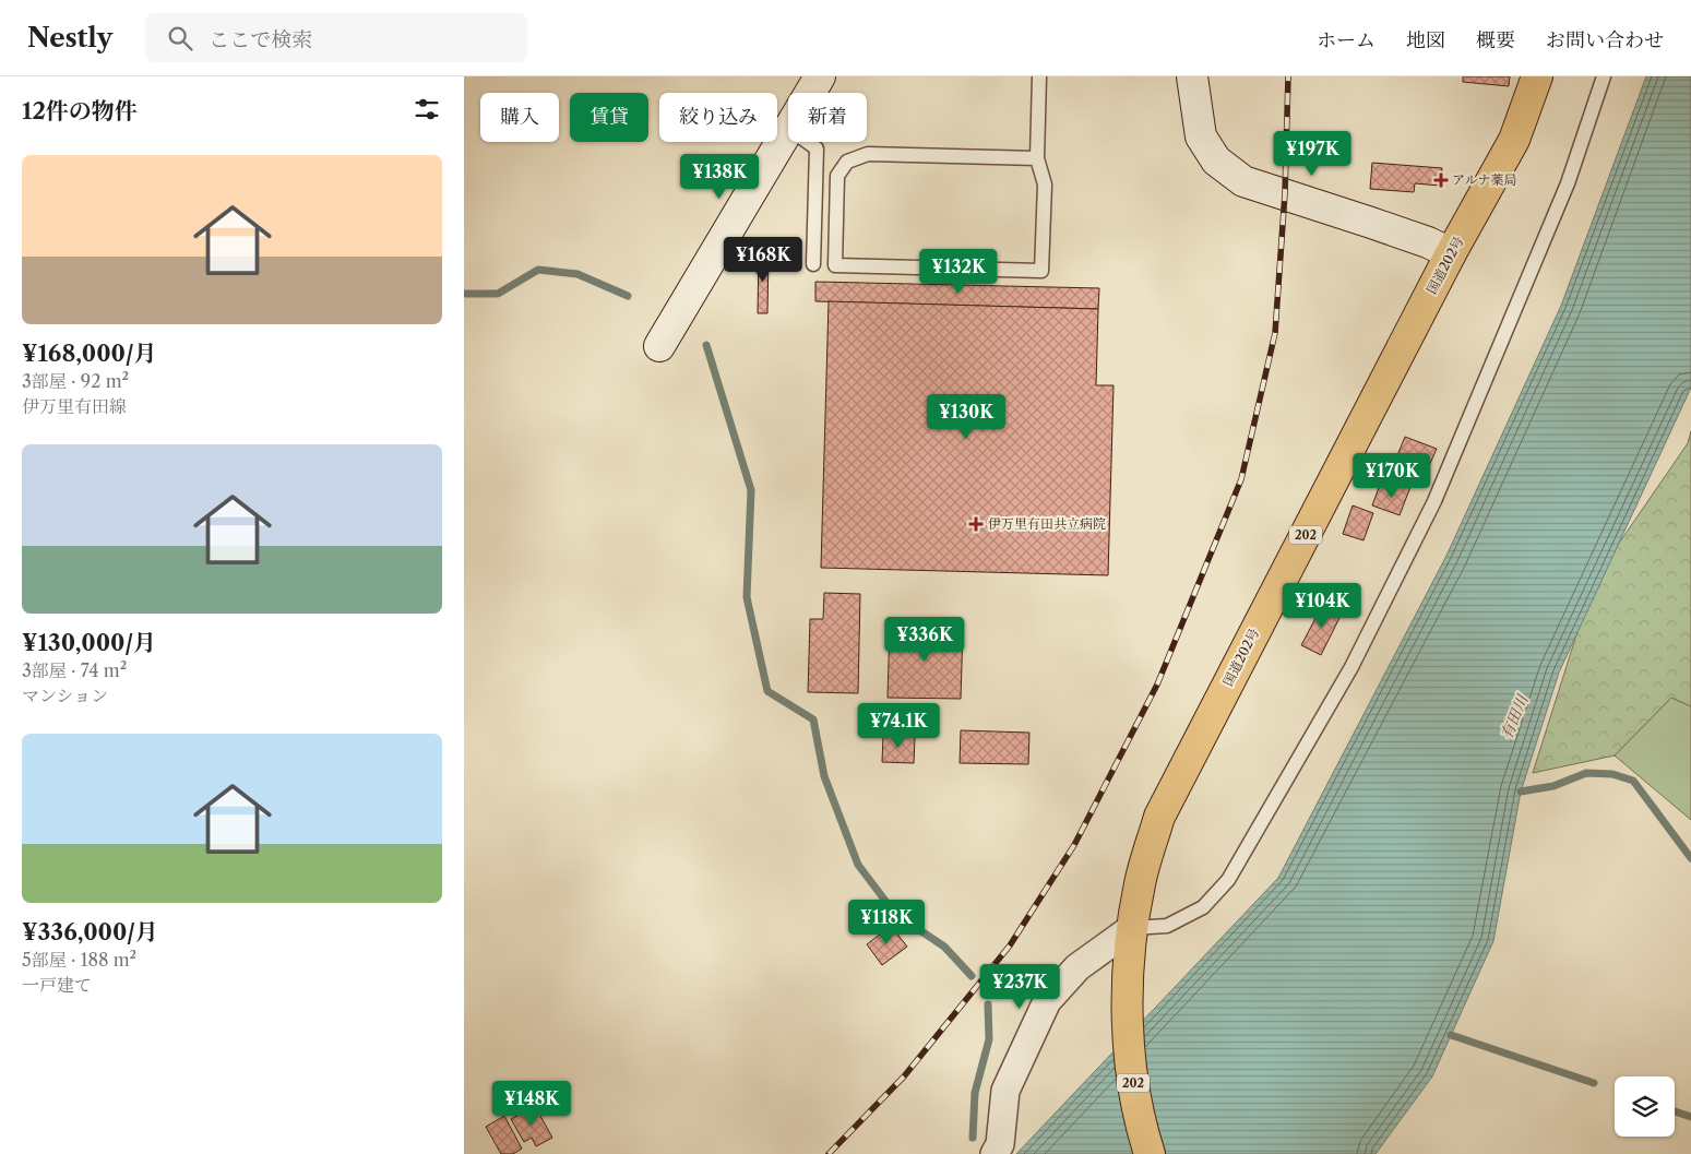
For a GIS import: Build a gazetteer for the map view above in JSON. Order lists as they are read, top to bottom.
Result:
{
  "streets": {
    "highway": ["国道202号", "202"]
  },
  "water": ["有田川"],
  "places": {
    "health": ["アルナ薬局", "伊万里有田共立病院"]
  },
  "page": {
    "header": "Nestly",
    "search": "ここで検索",
    "nav": [
      "ホーム",
      "地図",
      "概要",
      "お問い合わせ"
    ],
    "heading": "12件の物件",
    "chip": [
      "購入",
      "賃貸",
      "絞り込み",
      "新着"
    ],
    "price": [
      "¥197K",
      "¥138K",
      "¥168K",
      "¥132K",
      "¥130K",
      "¥170K",
      "¥104K",
      "¥336K",
      "¥74.1K",
      "¥118K",
      "¥237K",
      "¥148K"
    ],
    "list": [
      {
        "name": "¥168,000/月",
        "note": "3部屋 · 92 m² · 伊万里有田線"
      },
      {
        "name": "¥130,000/月",
        "note": "3部屋 · 74 m² · マンション"
      },
      {
        "name": "¥336,000/月",
        "note": "5部屋 · 188 m² · 一戸建て"
      }
    ]
  }
}
